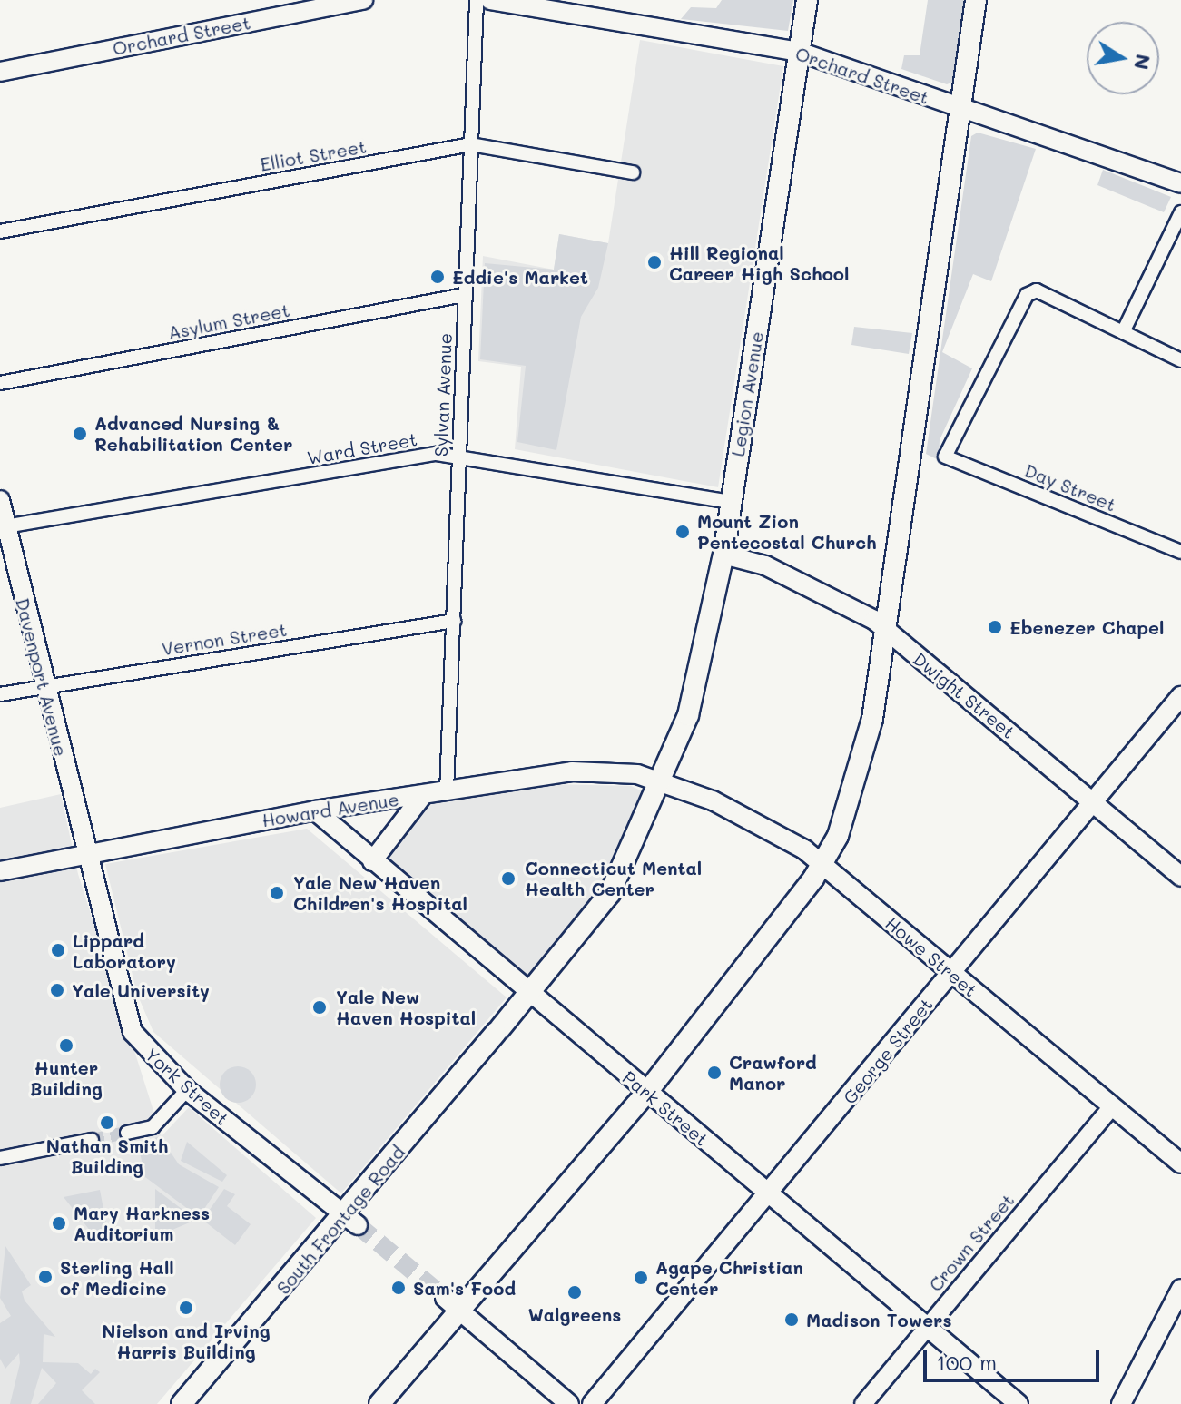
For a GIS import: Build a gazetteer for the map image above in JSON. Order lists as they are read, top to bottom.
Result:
{
  "streets": {
    "highway": ["Legion Avenue", "South Frontage Road"],
    "main road": [
      "Orchard Street",
      "Davenport Avenue",
      "Dwight Street",
      "Howard Avenue",
      "Howe Street",
      "George Street",
      "York Street",
      "Park Street"
    ],
    "street": [
      "Elliot Street",
      "Asylum Street",
      "Sylvan Avenue",
      "Ward Street",
      "Day Street",
      "Vernon Street",
      "Crown Street"
    ]
  },
  "crossings": [
    ["Orchard Street", "Legion Avenue"],
    ["Elliot Street", "Sylvan Avenue"],
    ["Asylum Street", "Sylvan Avenue"],
    ["Legion Avenue", "Ward Street"],
    ["Legion Avenue", "Dwight Street"],
    ["Legion Avenue", "Howard Avenue"],
    ["Legion Avenue", "Howe Street"],
    ["Legion Avenue", "South Frontage Road"],
    ["Sylvan Avenue", "Ward Street"],
    ["Sylvan Avenue", "Vernon Street"],
    ["Sylvan Avenue", "Howard Avenue"],
    ["Ward Street", "Davenport Avenue"],
    ["Vernon Street", "Davenport Avenue"],
    ["Davenport Avenue", "Howard Avenue"],
    ["Davenport Avenue", "York Street"],
    ["Dwight Street", "George Street"],
    ["Howard Avenue", "Howe Street"],
    ["Howard Avenue", "York Street"],
    ["Howard Avenue", "Park Street"],
    ["Howard Avenue", "South Frontage Road"],
    ["Howe Street", "George Street"],
    ["Howe Street", "South Frontage Road"],
    ["Howe Street", "Crown Street"],
    ["George Street", "Park Street"],
    ["York Street", "South Frontage Road"],
    ["Park Street", "South Frontage Road"],
    ["Park Street", "Crown Street"]
  ],
  "places": [
    "Hill Regional Career High School",
    "Eddie's Market",
    "Advanced Nursing & Rehabilitation Center",
    "Mount Zion Pentecostal Church",
    "Ebenezer Chapel",
    "Connecticut Mental Health Center",
    "Yale New Haven Children's Hospital",
    "Lippard Laboratory",
    "Yale University",
    "Yale New Haven Hospital",
    "Hunter Building",
    "Crawford Manor",
    "Nathan Smith Building",
    "Mary Harkness Auditorium",
    "Sterling Hall of Medicine",
    "Agape Christian Center",
    "Sam's Food",
    "Walgreens",
    "Nielson and Irving Harris Building",
    "Madison Towers"
  ],
  "scale_bar": "100 m",
  "north": "right"
}
